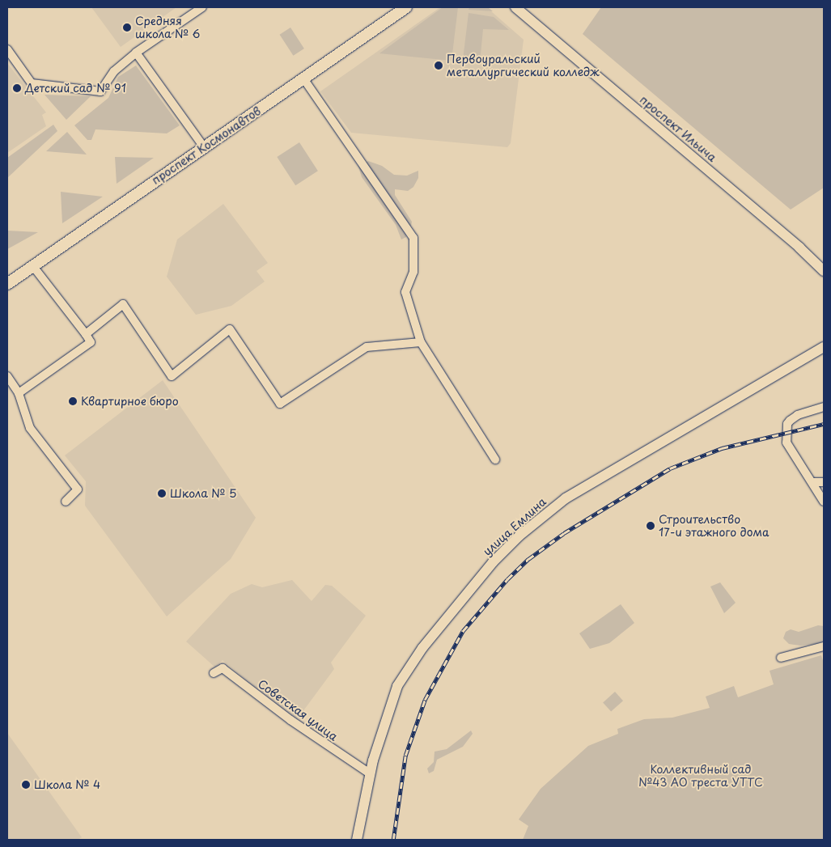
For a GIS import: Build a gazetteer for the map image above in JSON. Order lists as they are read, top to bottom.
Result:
{
  "streets": {
    "main road": ["проспект Космонавтов"],
    "street": ["проспект Ильича", "улица Емлина", "Советская улица"]
  },
  "crossings": [
    ["улица Емлина", "Советская улица"]
  ],
  "parks": ["Коллективный сад №43 АО треста УТТС"],
  "places": [
    "Средняя школа № 6",
    "Первоуральский металлургический колледж",
    "Детский сад № 91",
    "Квартирное бюро",
    "Школа № 5",
    "Строительство 17-и этажного дома",
    "Школа № 4"
  ]
}
